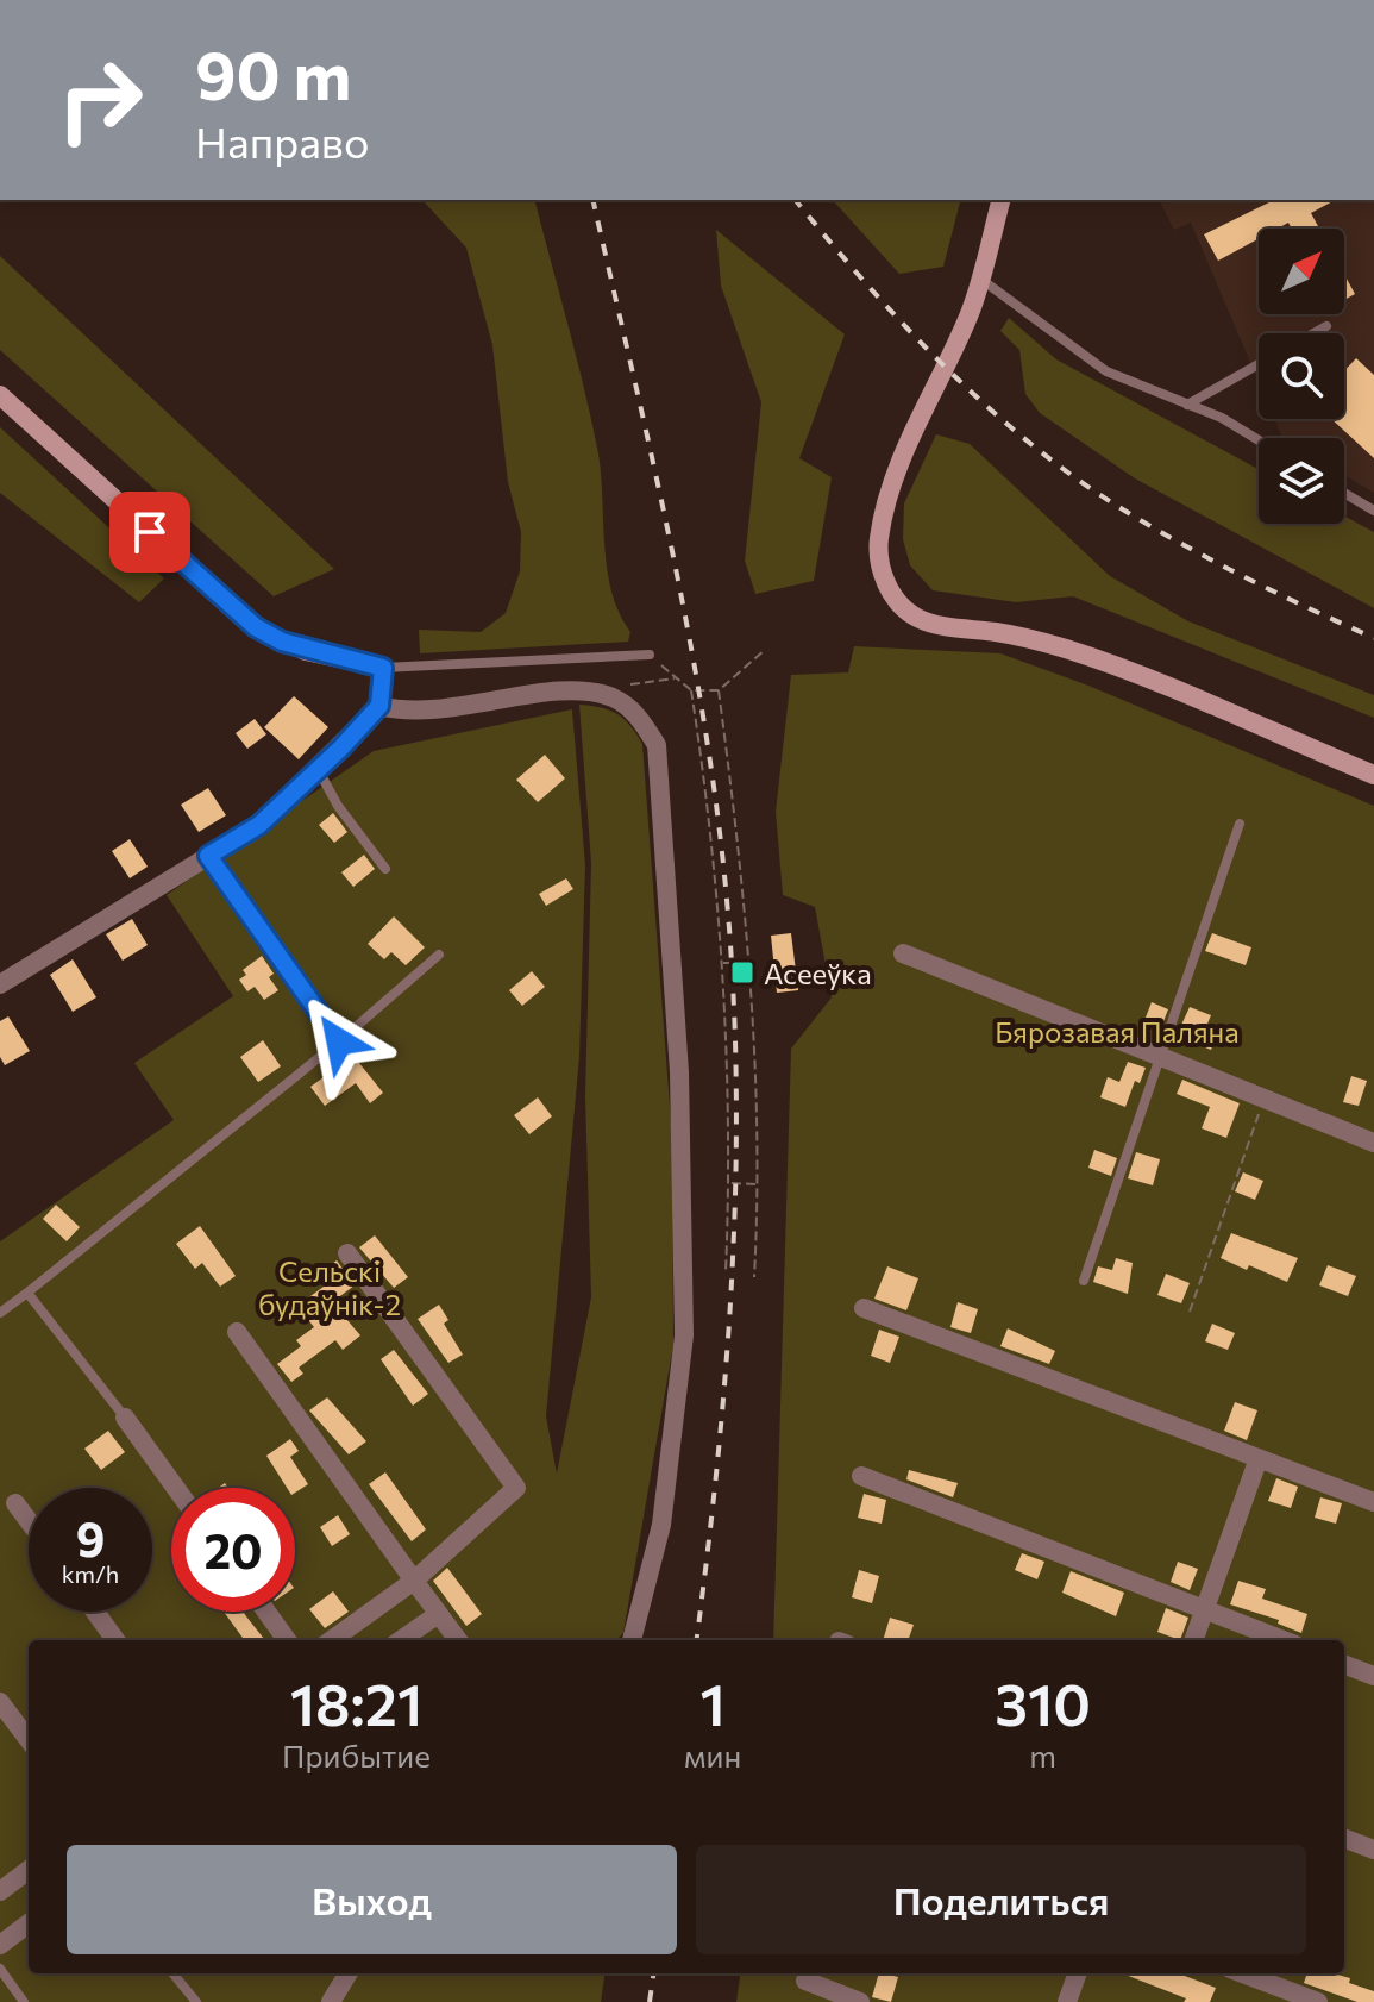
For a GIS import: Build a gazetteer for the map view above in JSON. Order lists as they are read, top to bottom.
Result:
{
  "parks": ["Бярозавая Паляна", "Сельскі будаўнік-2"],
  "places": {
    "transit": ["Асееўка"]
  },
  "north": "top right",
  "page": {
    "turn": ["90 m", "Направо"],
    "speed": "9 km/h",
    "limit": "20",
    "eta": [
      "18:21",
      "Прибытие",
      "1",
      "мин",
      "310",
      "m"
    ],
    "buttons": ["Выход", "Поделиться"]
  }
}
